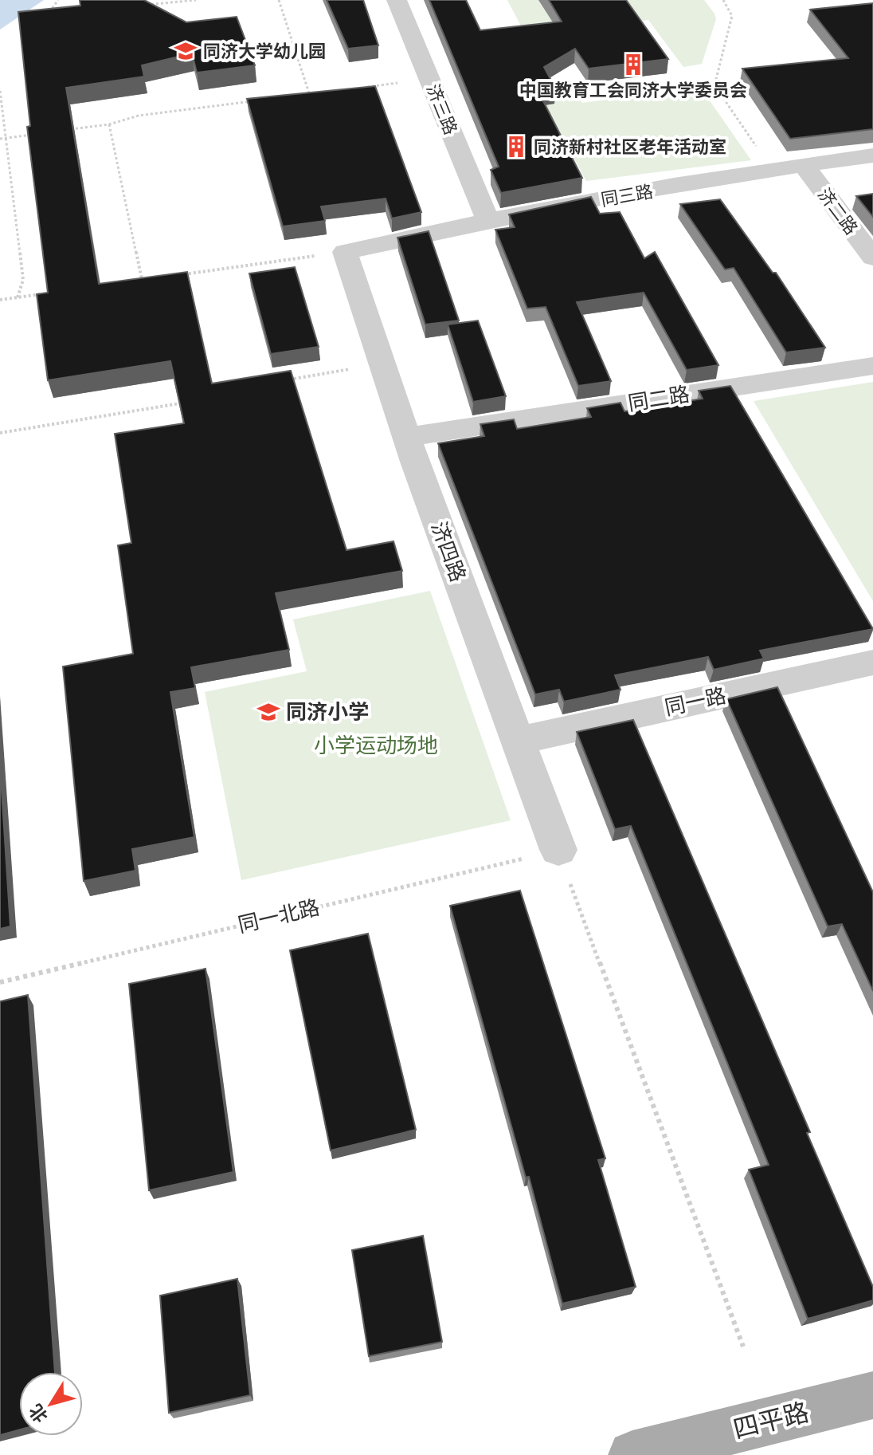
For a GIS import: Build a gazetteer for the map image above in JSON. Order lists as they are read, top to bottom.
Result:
{
  "streets": {
    "main road": ["四平路"],
    "street": [
      "济三路",
      "同三路",
      "济二路",
      "同二路",
      "济四路",
      "同一路"
    ],
    "path": ["同一北路"]
  },
  "crossings": [
    ["济三路", "同三路"],
    ["同三路", "济二路"],
    ["同三路", "济四路"],
    ["同二路", "济四路"],
    ["济四路", "同一路"],
    ["济四路", "同一北路"]
  ],
  "parks": ["小学运动场地"],
  "places": {
    "school or university": ["同济大学幼儿园", "同济小学"],
    "building": ["中国教育工会同济大学委员会", "同济新村社区老年活动室"]
  },
  "north": "bottom left"
}
